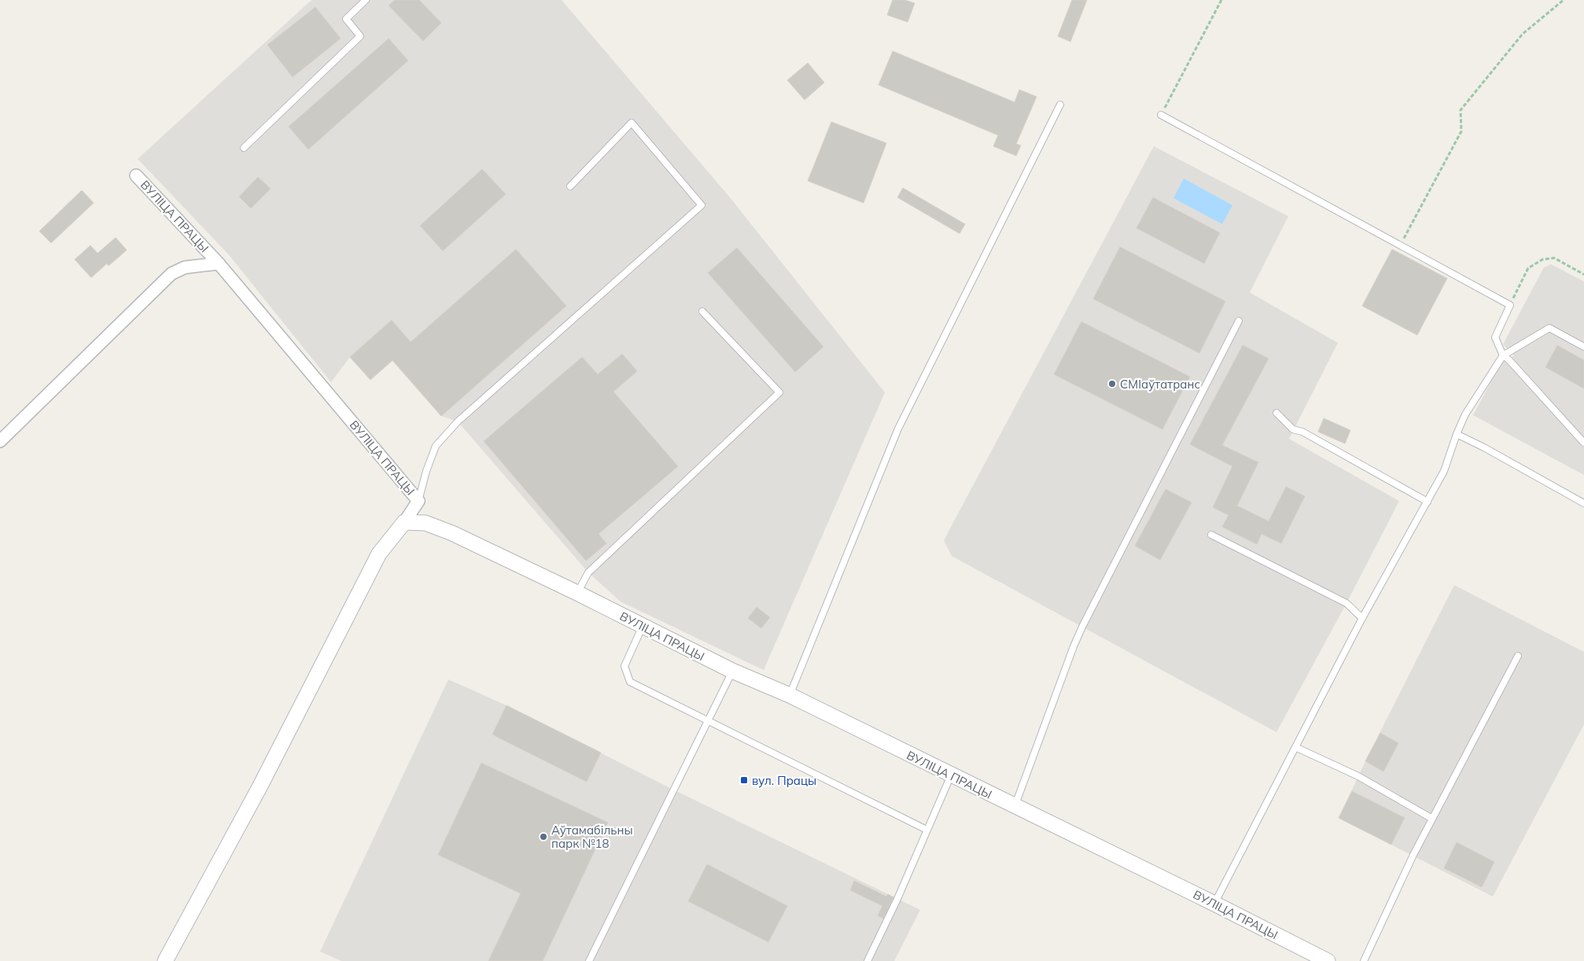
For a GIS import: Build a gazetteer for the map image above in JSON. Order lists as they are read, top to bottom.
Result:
{
  "streets": {
    "street": ["ВУЛІЦА ПРАЦЫ"]
  },
  "places": {
    "other": ["СМІаўтатранс", "Аўтамабільны парк №18"],
    "transit": ["вул. Працы"]
  }
}
